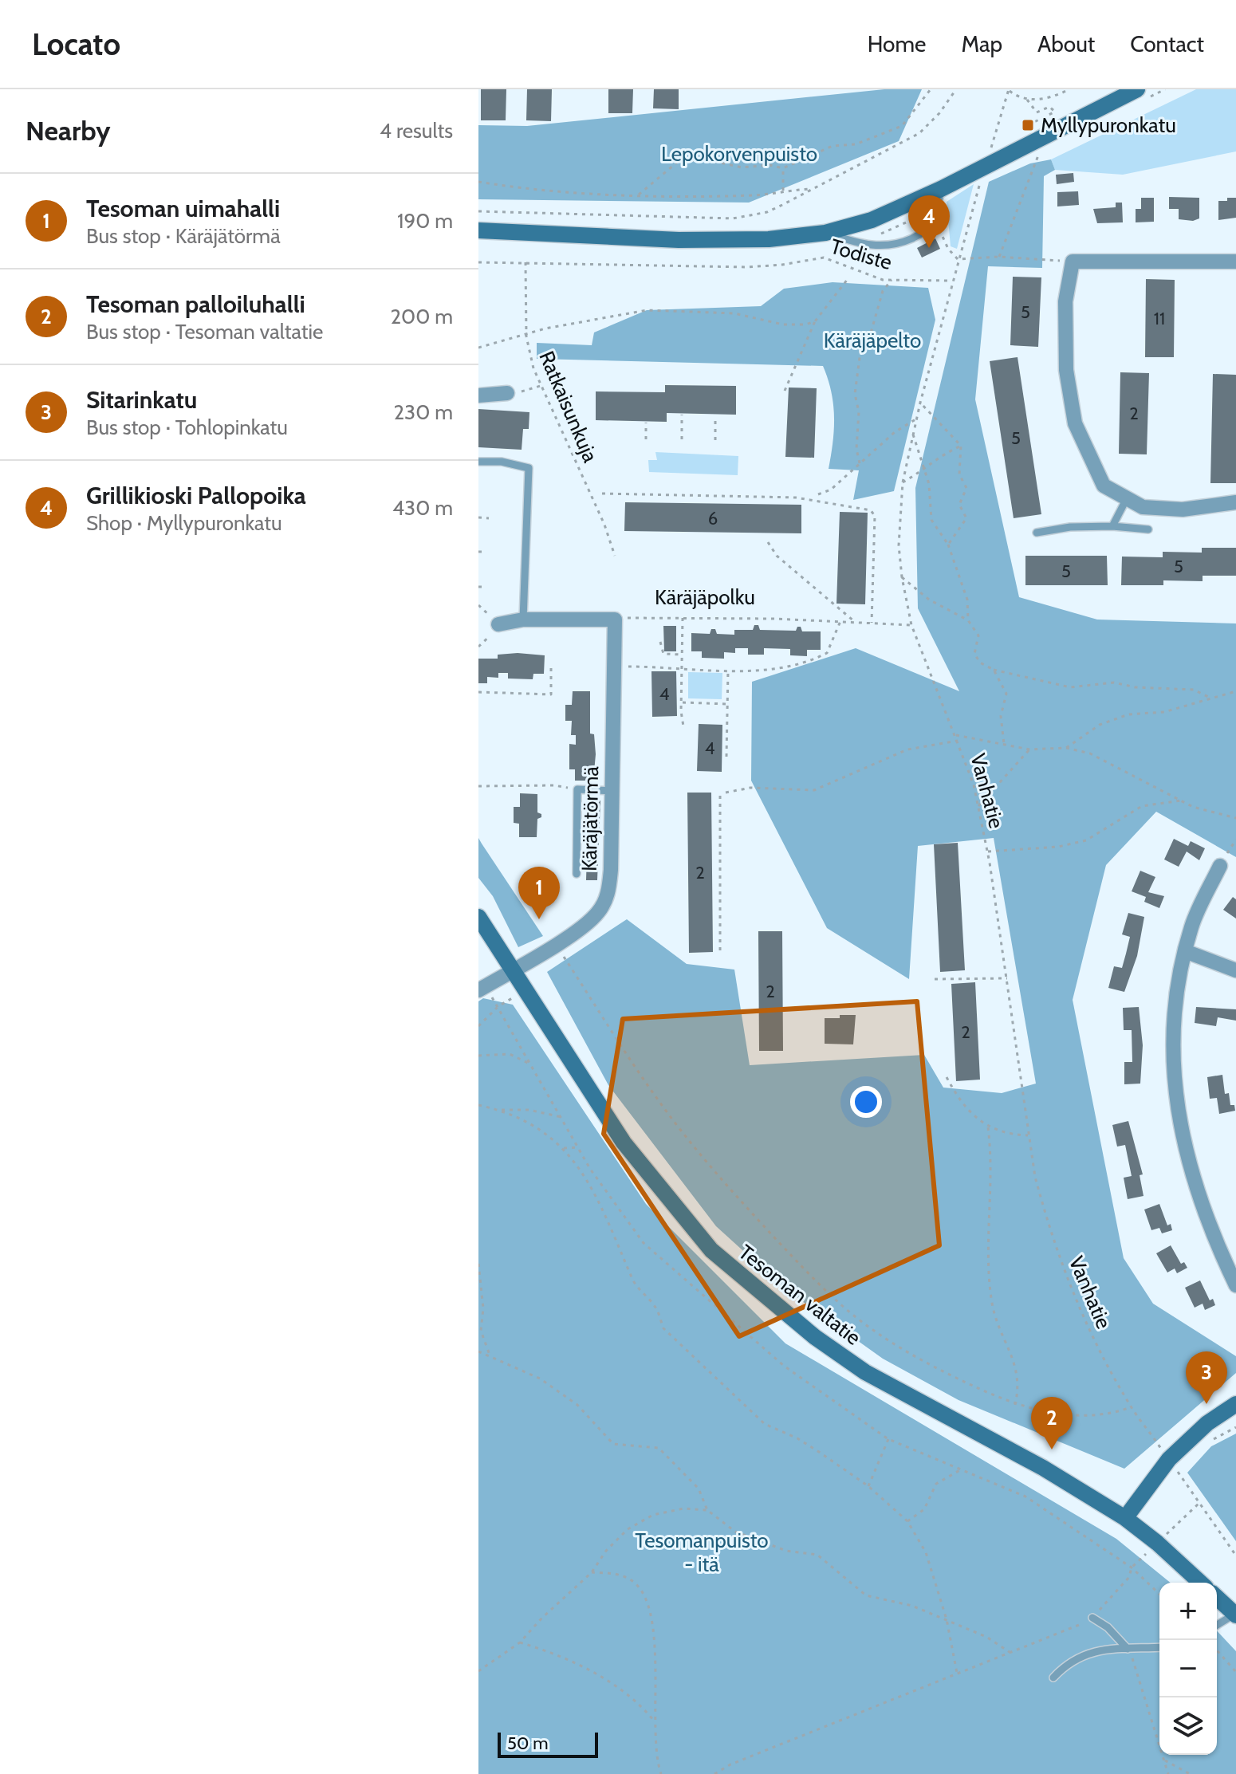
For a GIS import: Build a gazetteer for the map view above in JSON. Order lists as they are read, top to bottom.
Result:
{
  "streets": {
    "main road": ["Tesoman valtatie"],
    "street": ["Käräjätörmä"],
    "path": [
      "Todiste",
      "Ratkaisunkuja",
      "Käräjäpolku",
      "Vanhatie"
    ]
  },
  "crossings": [
    ["Todiste", "Ratkaisunkuja"],
    ["Todiste", "Vanhatie"],
    ["Käräjäpolku", "Vanhatie"],
    ["Käräjäpolku", "Käräjätörmä"],
    ["Käräjätörmä", "Tesoman valtatie"]
  ],
  "parks": ["Lepokorvenpuisto", "Käräjäpelto", "Tesomanpuisto - itä"],
  "places": {
    "transit": ["Myllypuronkatu"]
  },
  "house_numbers": [
    "5",
    "11",
    "2",
    "5",
    "6",
    "5",
    "5",
    "4",
    "4",
    "2",
    "2",
    "2"
  ],
  "scale_bar": "50 m",
  "page": {
    "header": "Locato",
    "nav": [
      "Home",
      "Map",
      "About",
      "Contact"
    ],
    "heading": ["Nearby", "4 results"],
    "list": [
      {
        "mark": "1",
        "name": "Tesoman uimahalli",
        "note": "Bus stop · Käräjätörmä",
        "value": "190 m"
      },
      {
        "mark": "2",
        "name": "Tesoman palloiluhalli",
        "note": "Bus stop · Tesoman valtatie",
        "value": "200 m"
      },
      {
        "mark": "3",
        "name": "Sitarinkatu",
        "note": "Bus stop · Tohlopinkatu",
        "value": "230 m"
      },
      {
        "mark": "4",
        "name": "Grillikioski Pallopoika",
        "note": "Shop · Myllypuronkatu",
        "value": "430 m"
      }
    ],
    "pins": [
      "4",
      "1",
      "3",
      "2"
    ],
    "map_buttons": ["+", "−"],
    "scale": "50 m"
  }
}
